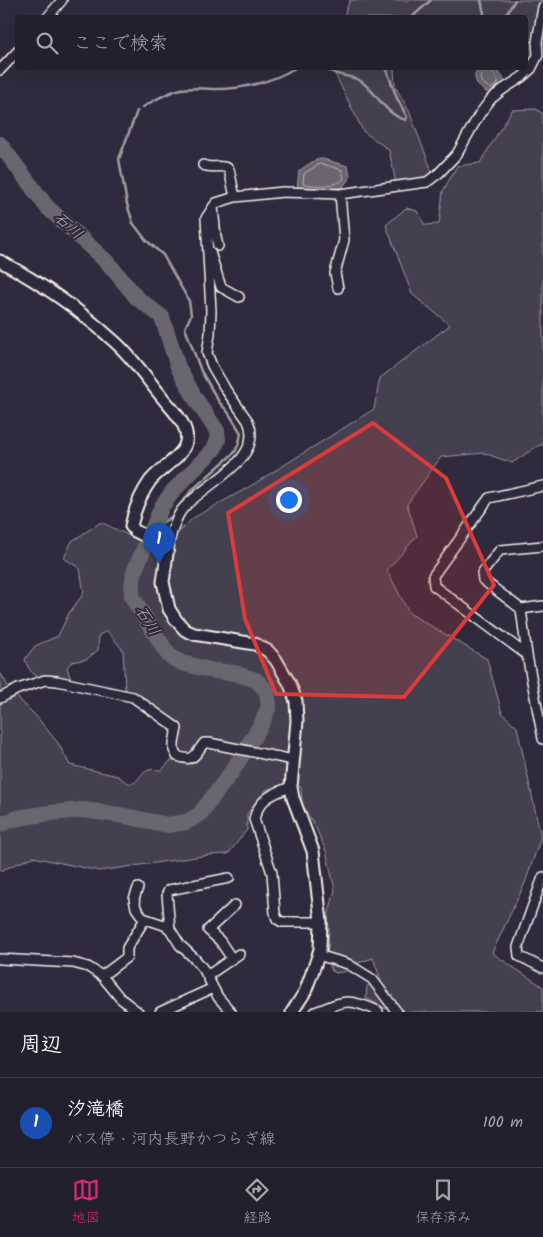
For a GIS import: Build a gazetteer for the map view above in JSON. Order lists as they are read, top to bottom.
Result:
{
  "water": ["石川"],
  "page": {
    "search": "ここで検索",
    "pins": "1",
    "heading": "周辺",
    "list": [
      {
        "mark": "1",
        "name": "汐滝橋",
        "note": "バス停 · 河内長野かつらぎ線",
        "value": "100 m"
      }
    ],
    "nav": ["地図", "経路", "保存済み"]
  }
}
